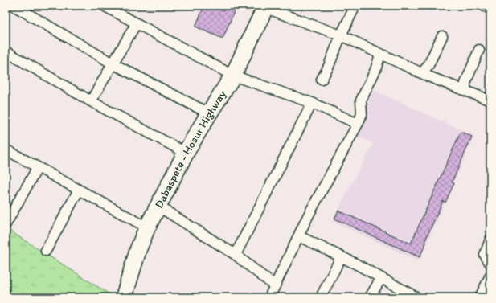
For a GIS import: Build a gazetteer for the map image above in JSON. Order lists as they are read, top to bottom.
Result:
{
  "streets": {
    "main road": ["Dabaspete - Hosur Highway"]
  }
}
